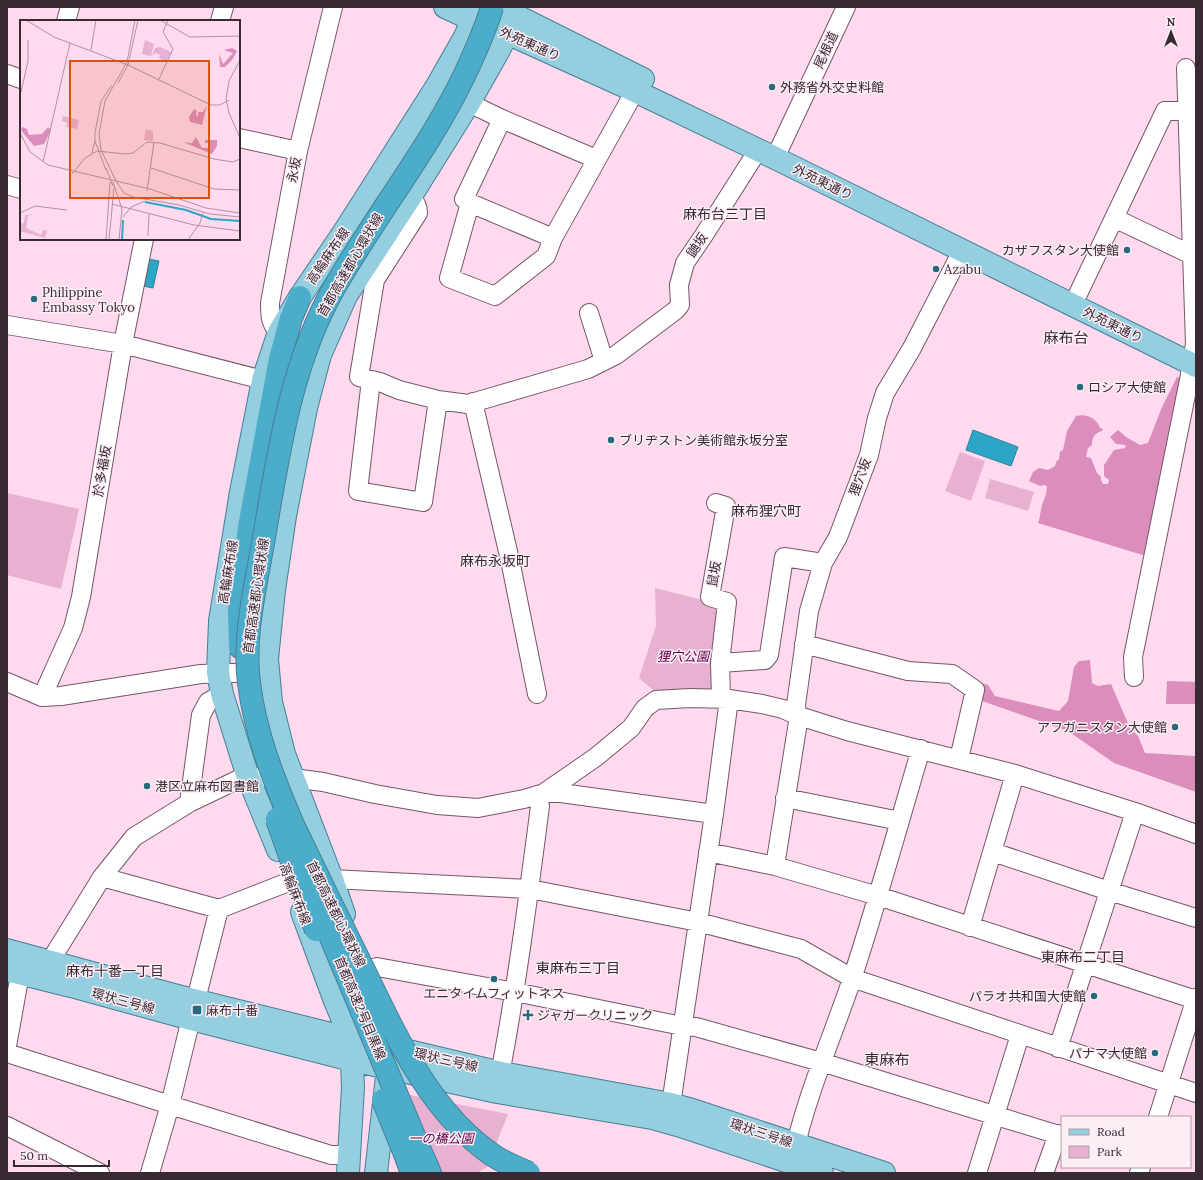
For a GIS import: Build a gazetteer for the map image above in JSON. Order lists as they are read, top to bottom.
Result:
{
  "streets": {
    "highway": ["首都高速都心環状線", "首都高速2号目黒線"],
    "main road": ["外苑東通り", "高輪麻布線", "環状三号線"],
    "street": [
      "尾根道",
      "永坂",
      "鼬坂",
      "於多福坂",
      "狸穴坂",
      "鼠坂"
    ]
  },
  "crossings": [
    ["外苑東通り", "尾根道"],
    ["外苑東通り", "鼬坂"],
    ["外苑東通り", "高輪麻布線"],
    ["外苑東通り", "首都高速都心環状線"],
    ["外苑東通り", "狸穴坂"],
    ["尾根道", "鼬坂"],
    ["永坂", "高輪麻布線"],
    ["高輪麻布線", "首都高速都心環状線"],
    ["高輪麻布線", "環状三号線"],
    ["首都高速都心環状線", "首都高速2号目黒線"]
  ],
  "districts": [
    "麻布台三丁目",
    "麻布台",
    "麻布狸穴町",
    "麻布永坂町",
    "東麻布二丁目",
    "東麻布三丁目",
    "麻布十番一丁目",
    "東麻布"
  ],
  "parks": ["狸穴公園", "一の橋公園"],
  "places": {
    "other": [
      "外務省外交史料館",
      "カザフスタン大使館",
      "Azabu",
      "Philippine Embassy Tokyo",
      "ロシア大使館",
      "ブリヂストン美術館永坂分室",
      "アフガニスタン大使館",
      "港区立麻布図書館",
      "エニタイムフィットネス",
      "パラオ共和国大使館",
      "パナマ大使館"
    ],
    "transit": ["麻布十番"],
    "health": ["ジャガークリニック"]
  },
  "legend": ["Road", "Park"],
  "scale_bar": "50 m",
  "north": "top"
}
